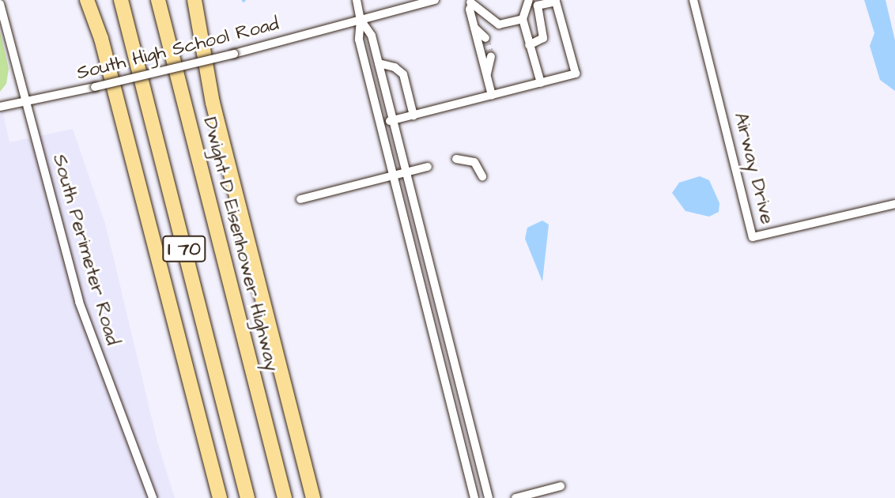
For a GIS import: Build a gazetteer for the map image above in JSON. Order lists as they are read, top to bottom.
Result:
{
  "streets": {
    "highway": ["Dwight D Eisenhower Highway", "I 70"],
    "street": ["South High School Road", "Airway Drive", "South Perimeter Road"]
  },
  "crossings": [
    ["South High School Road", "South Perimeter Road"]
  ]
}
